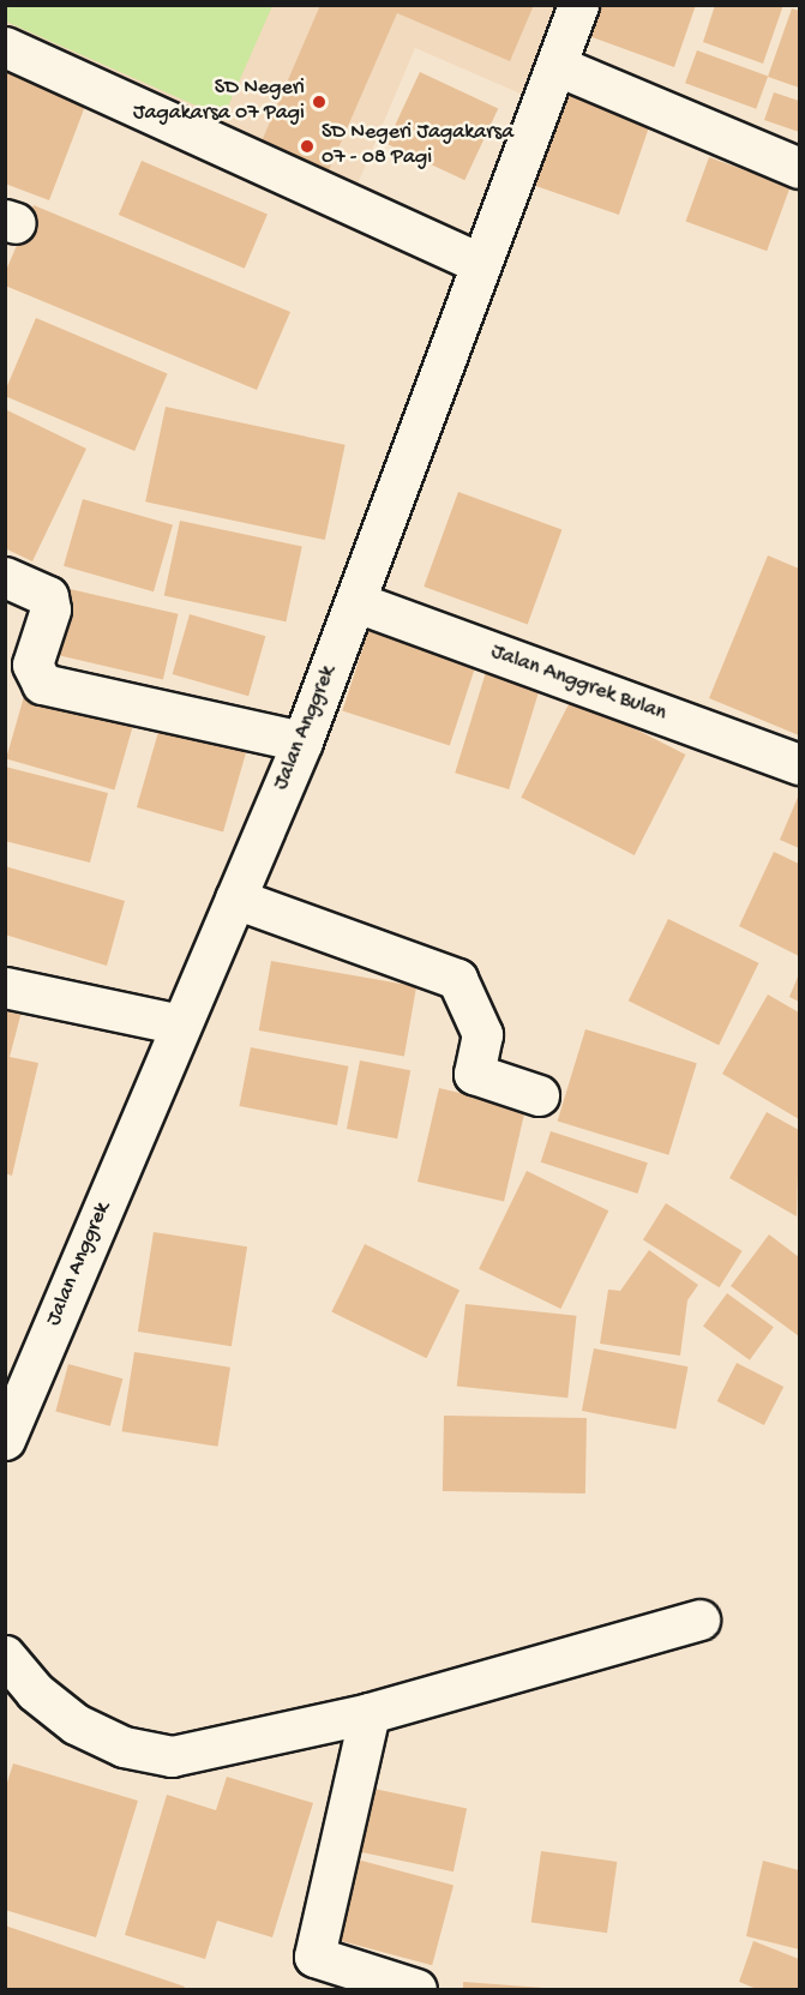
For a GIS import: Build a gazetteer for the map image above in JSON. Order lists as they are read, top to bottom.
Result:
{
  "streets": {
    "street": ["Jalan Anggrek Bulan", "Jalan Anggrek"]
  },
  "crossings": [
    ["Jalan Anggrek Bulan", "Jalan Anggrek"]
  ],
  "places": ["SD Negeri Jagakarsa 07 Pagi", "SD Negeri Jagakarsa 07 - 08 Pagi"]
}
